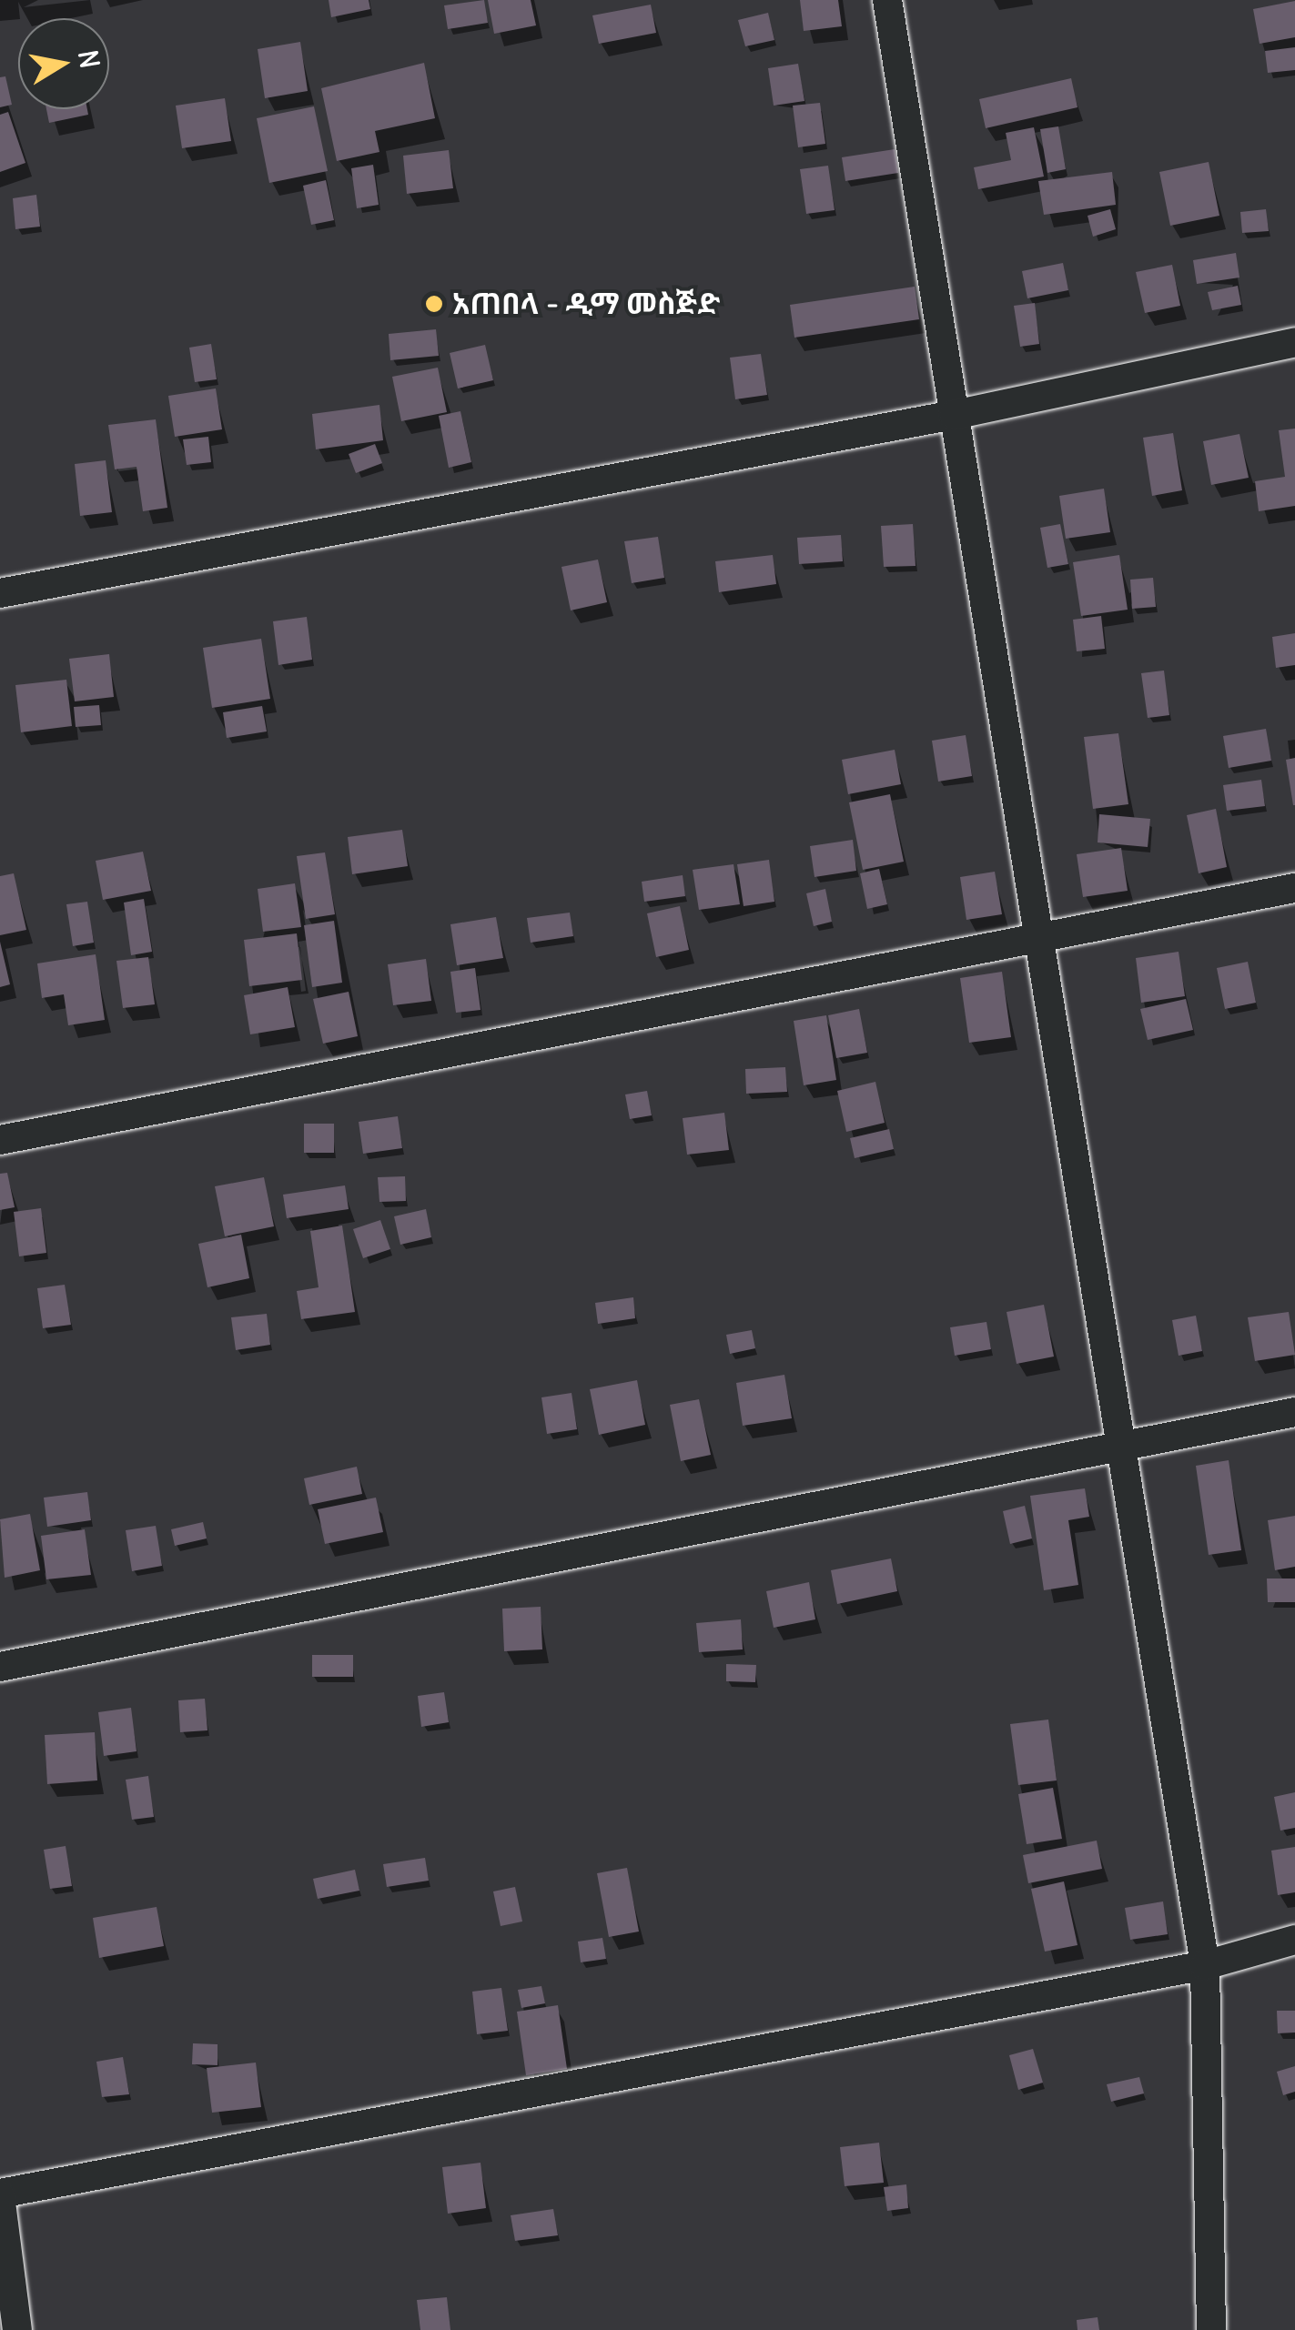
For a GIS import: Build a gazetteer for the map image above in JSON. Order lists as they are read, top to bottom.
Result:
{
  "places": ["አጠበላ - ዲማ መስጅድ"],
  "north": "right"
}
